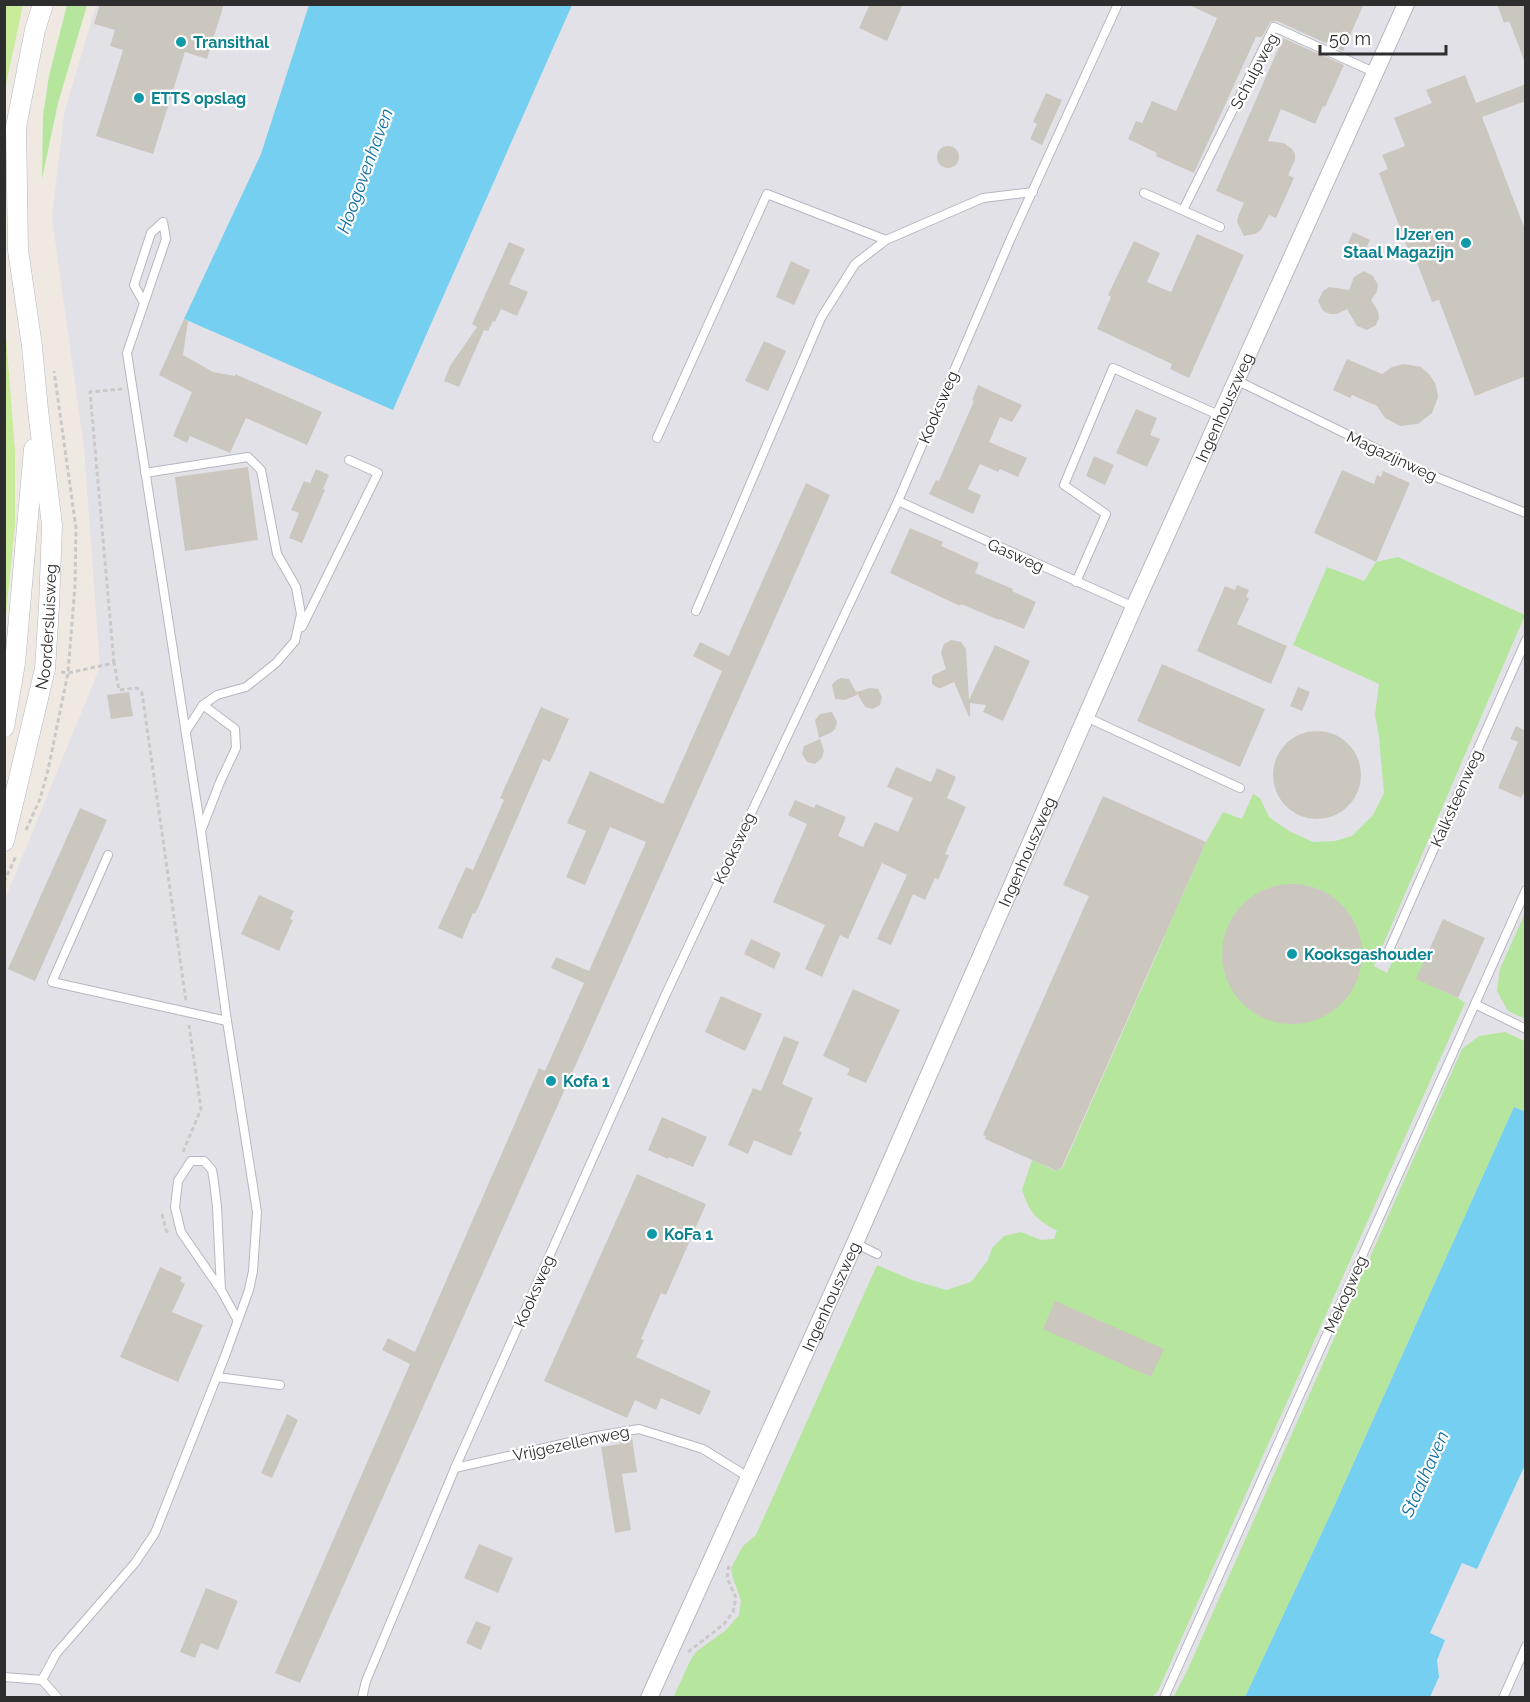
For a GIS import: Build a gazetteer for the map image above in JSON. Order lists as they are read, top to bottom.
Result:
{
  "streets": {
    "street": ["Ingenhouszweg", "Noordersluisweg"],
    "lane": [
      "Schulpweg",
      "Kooksweg",
      "Magazijnweg",
      "Gasweg",
      "Kalksteenweg",
      "Mekogweg",
      "Vrijgezellenweg"
    ]
  },
  "crossings": [
    ["Schulpweg", "Ingenhouszweg"],
    ["Kooksweg", "Gasweg"],
    ["Kooksweg", "Vrijgezellenweg"],
    ["Ingenhouszweg", "Magazijnweg"],
    ["Ingenhouszweg", "Gasweg"],
    ["Ingenhouszweg", "Vrijgezellenweg"]
  ],
  "water": ["Hoogovenhaven", "Staalhaven"],
  "places": [
    "Transithal",
    "ETTS opslag",
    "IJzer en Staal Magazijn",
    "Kooksgashouder",
    "Kofa 1",
    "KoFa 1"
  ],
  "scale_bar": "50 m"
}
